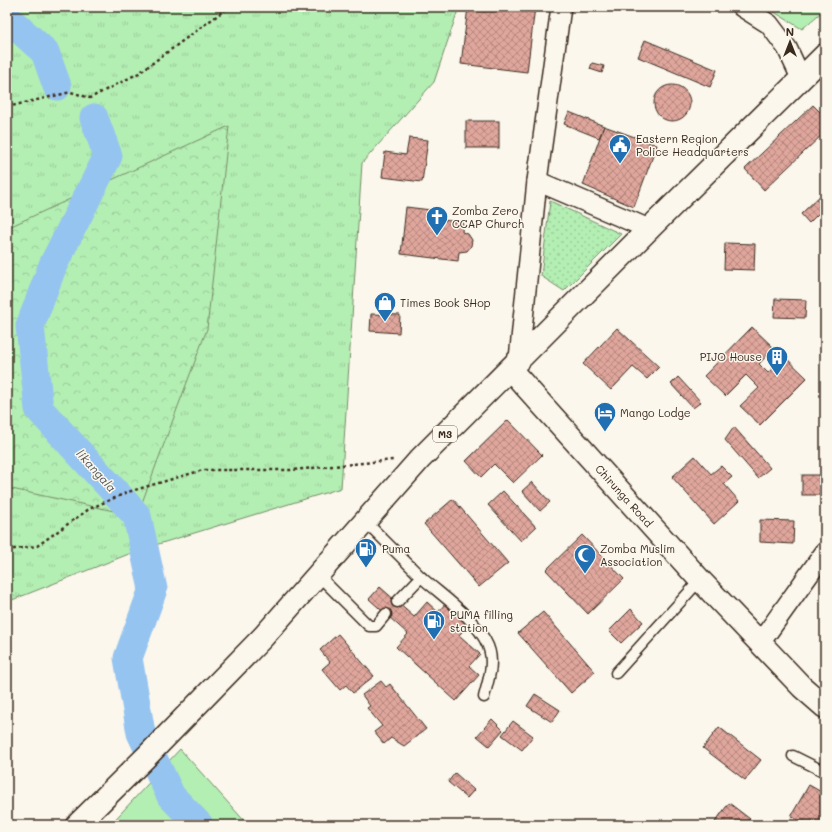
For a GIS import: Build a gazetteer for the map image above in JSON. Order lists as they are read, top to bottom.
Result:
{
  "streets": {
    "main road": ["M3", "Chirunga Road"]
  },
  "crossings": [
    ["M3", "Chirunga Road"]
  ],
  "water": ["likangala"],
  "places": {
    "public building": ["Eastern Region Police Headquarters"],
    "church": ["Zomba Zero CCAP Church"],
    "shop": ["Times Book SHop"],
    "building": ["PIJO House"],
    "hotel": ["Mango Lodge"],
    "fuel station": ["Puma", "PUMA filling station"],
    "mosque": ["Zomba Muslim Association"]
  },
  "north": "top"
}
